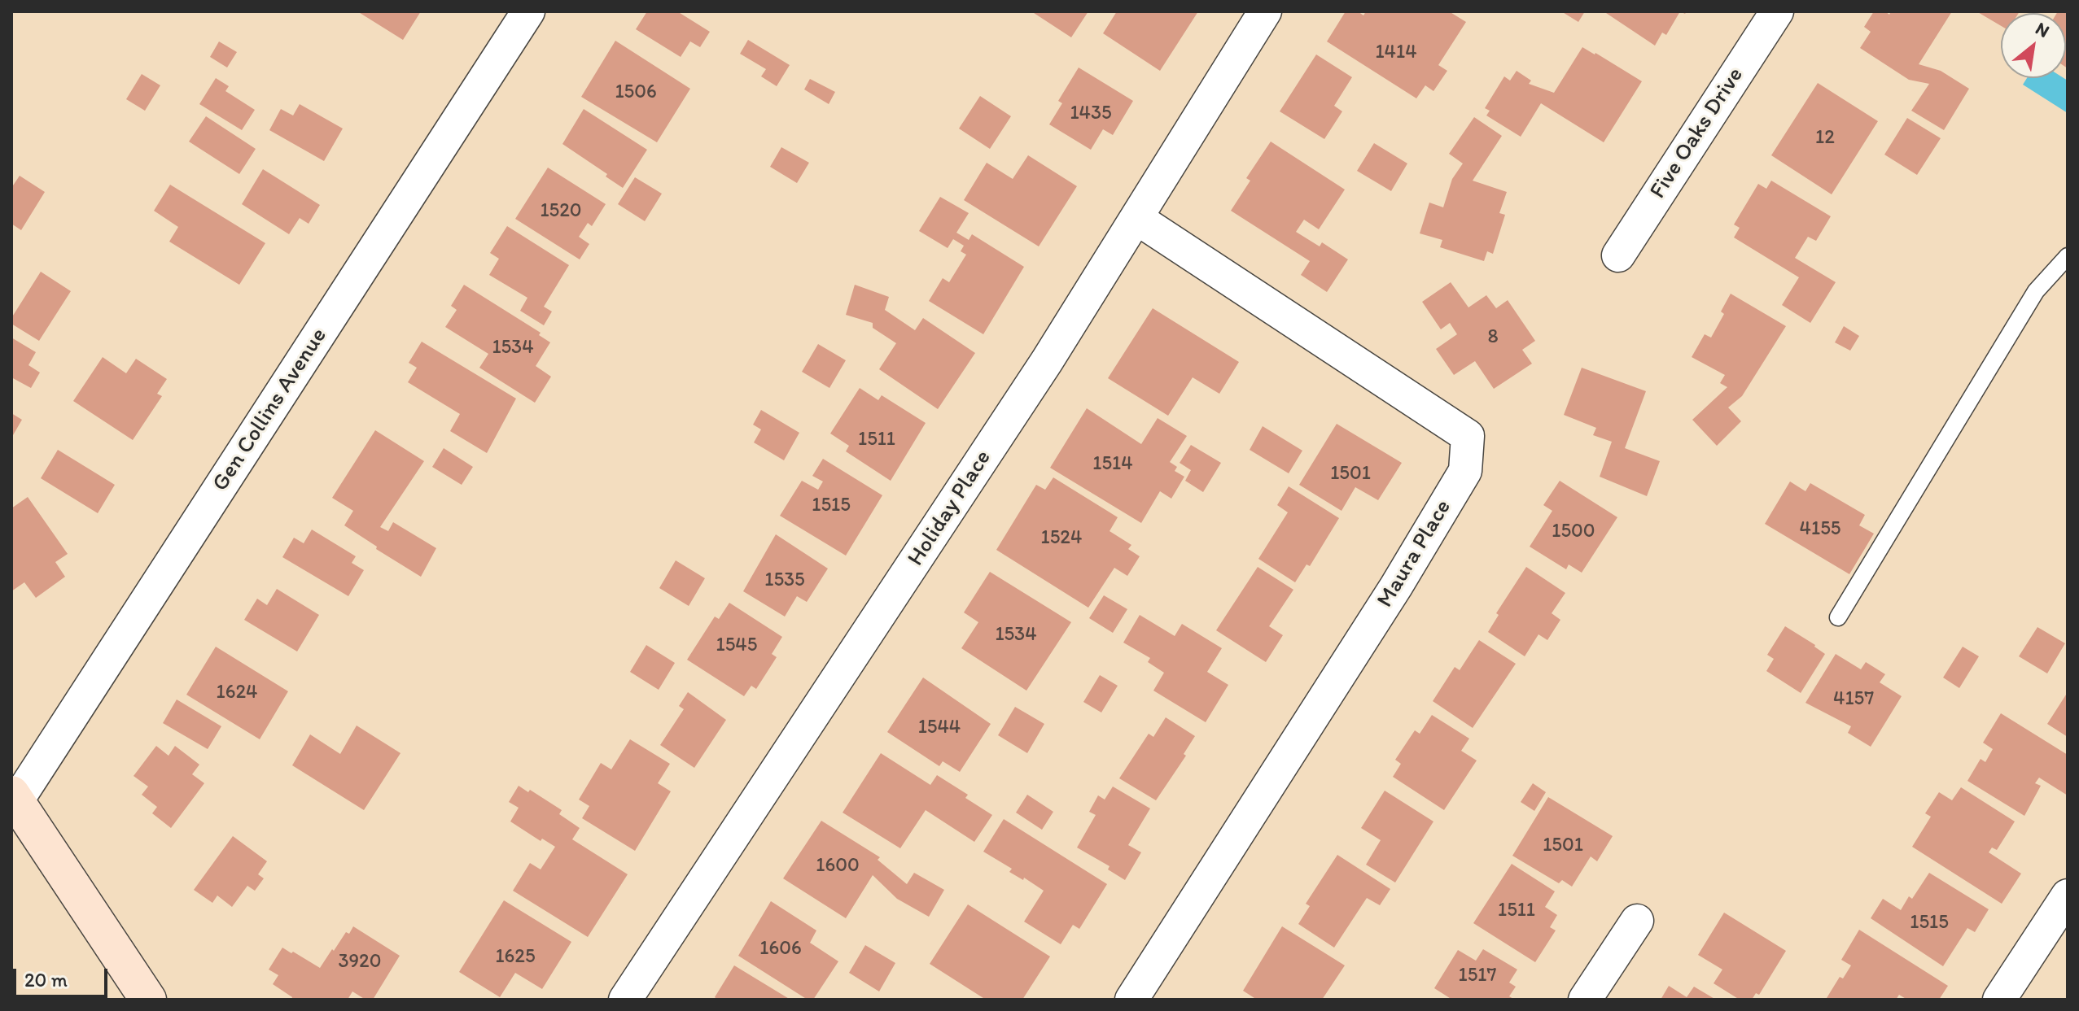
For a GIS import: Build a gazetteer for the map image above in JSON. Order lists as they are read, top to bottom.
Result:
{
  "streets": {
    "street": [
      "Five Oaks Drive",
      "Gen Collins Avenue",
      "Holiday Place",
      "Maura Place"
    ]
  },
  "crossings": [
    ["Holiday Place", "Maura Place"]
  ],
  "house_numbers": [
    "1414",
    "1506",
    "1435",
    "12",
    "1520",
    "8",
    "1534",
    "1511",
    "1514",
    "1501",
    "1515",
    "4155",
    "1500",
    "1524",
    "1535",
    "1534",
    "1545",
    "1624",
    "4157",
    "1544",
    "1501",
    "1600",
    "1511",
    "1515",
    "1606",
    "1625",
    "3920",
    "1517"
  ],
  "scale_bar": "20 m",
  "north": "top right"
}
